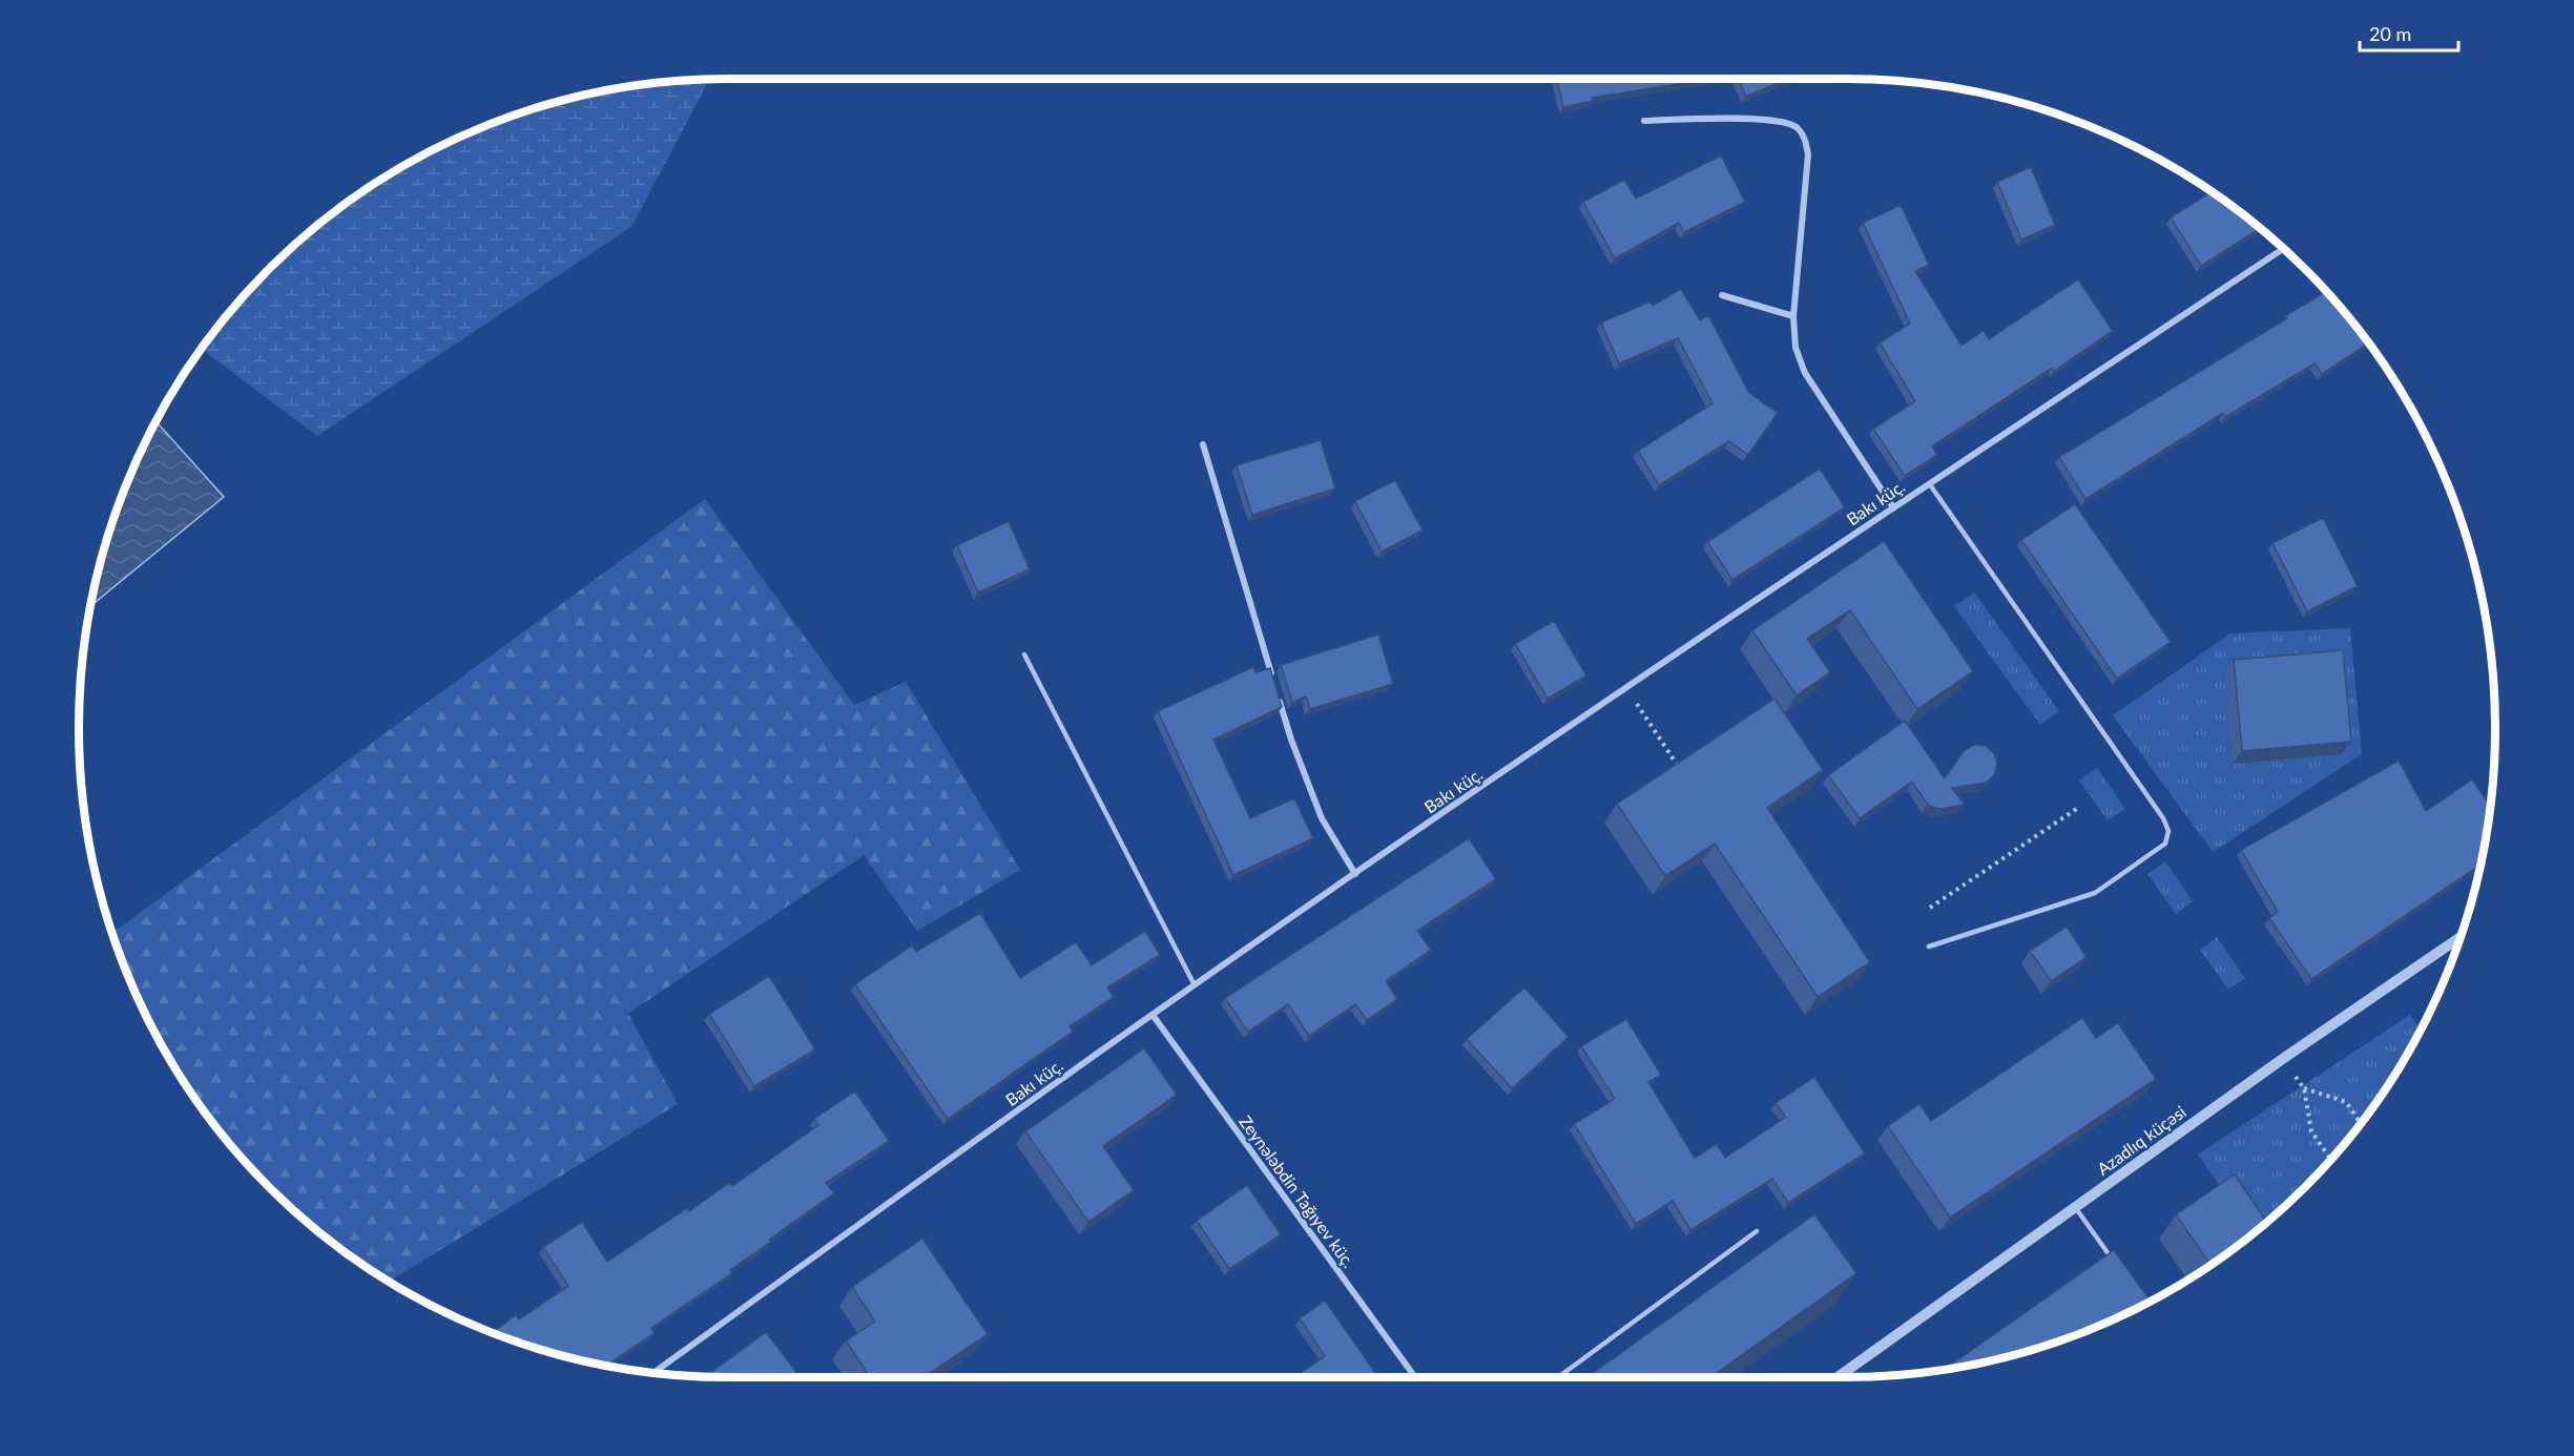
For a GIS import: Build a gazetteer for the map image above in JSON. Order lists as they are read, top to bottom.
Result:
{
  "streets": {
    "street": ["Bakı küç.", "Azadlıq küçəsi", "Zeynələbdin Tağıyev küç."]
  },
  "crossings": [
    ["Bakı küç.", "Zeynələbdin Tağıyev küç."]
  ],
  "scale_bar": "20 m"
}
